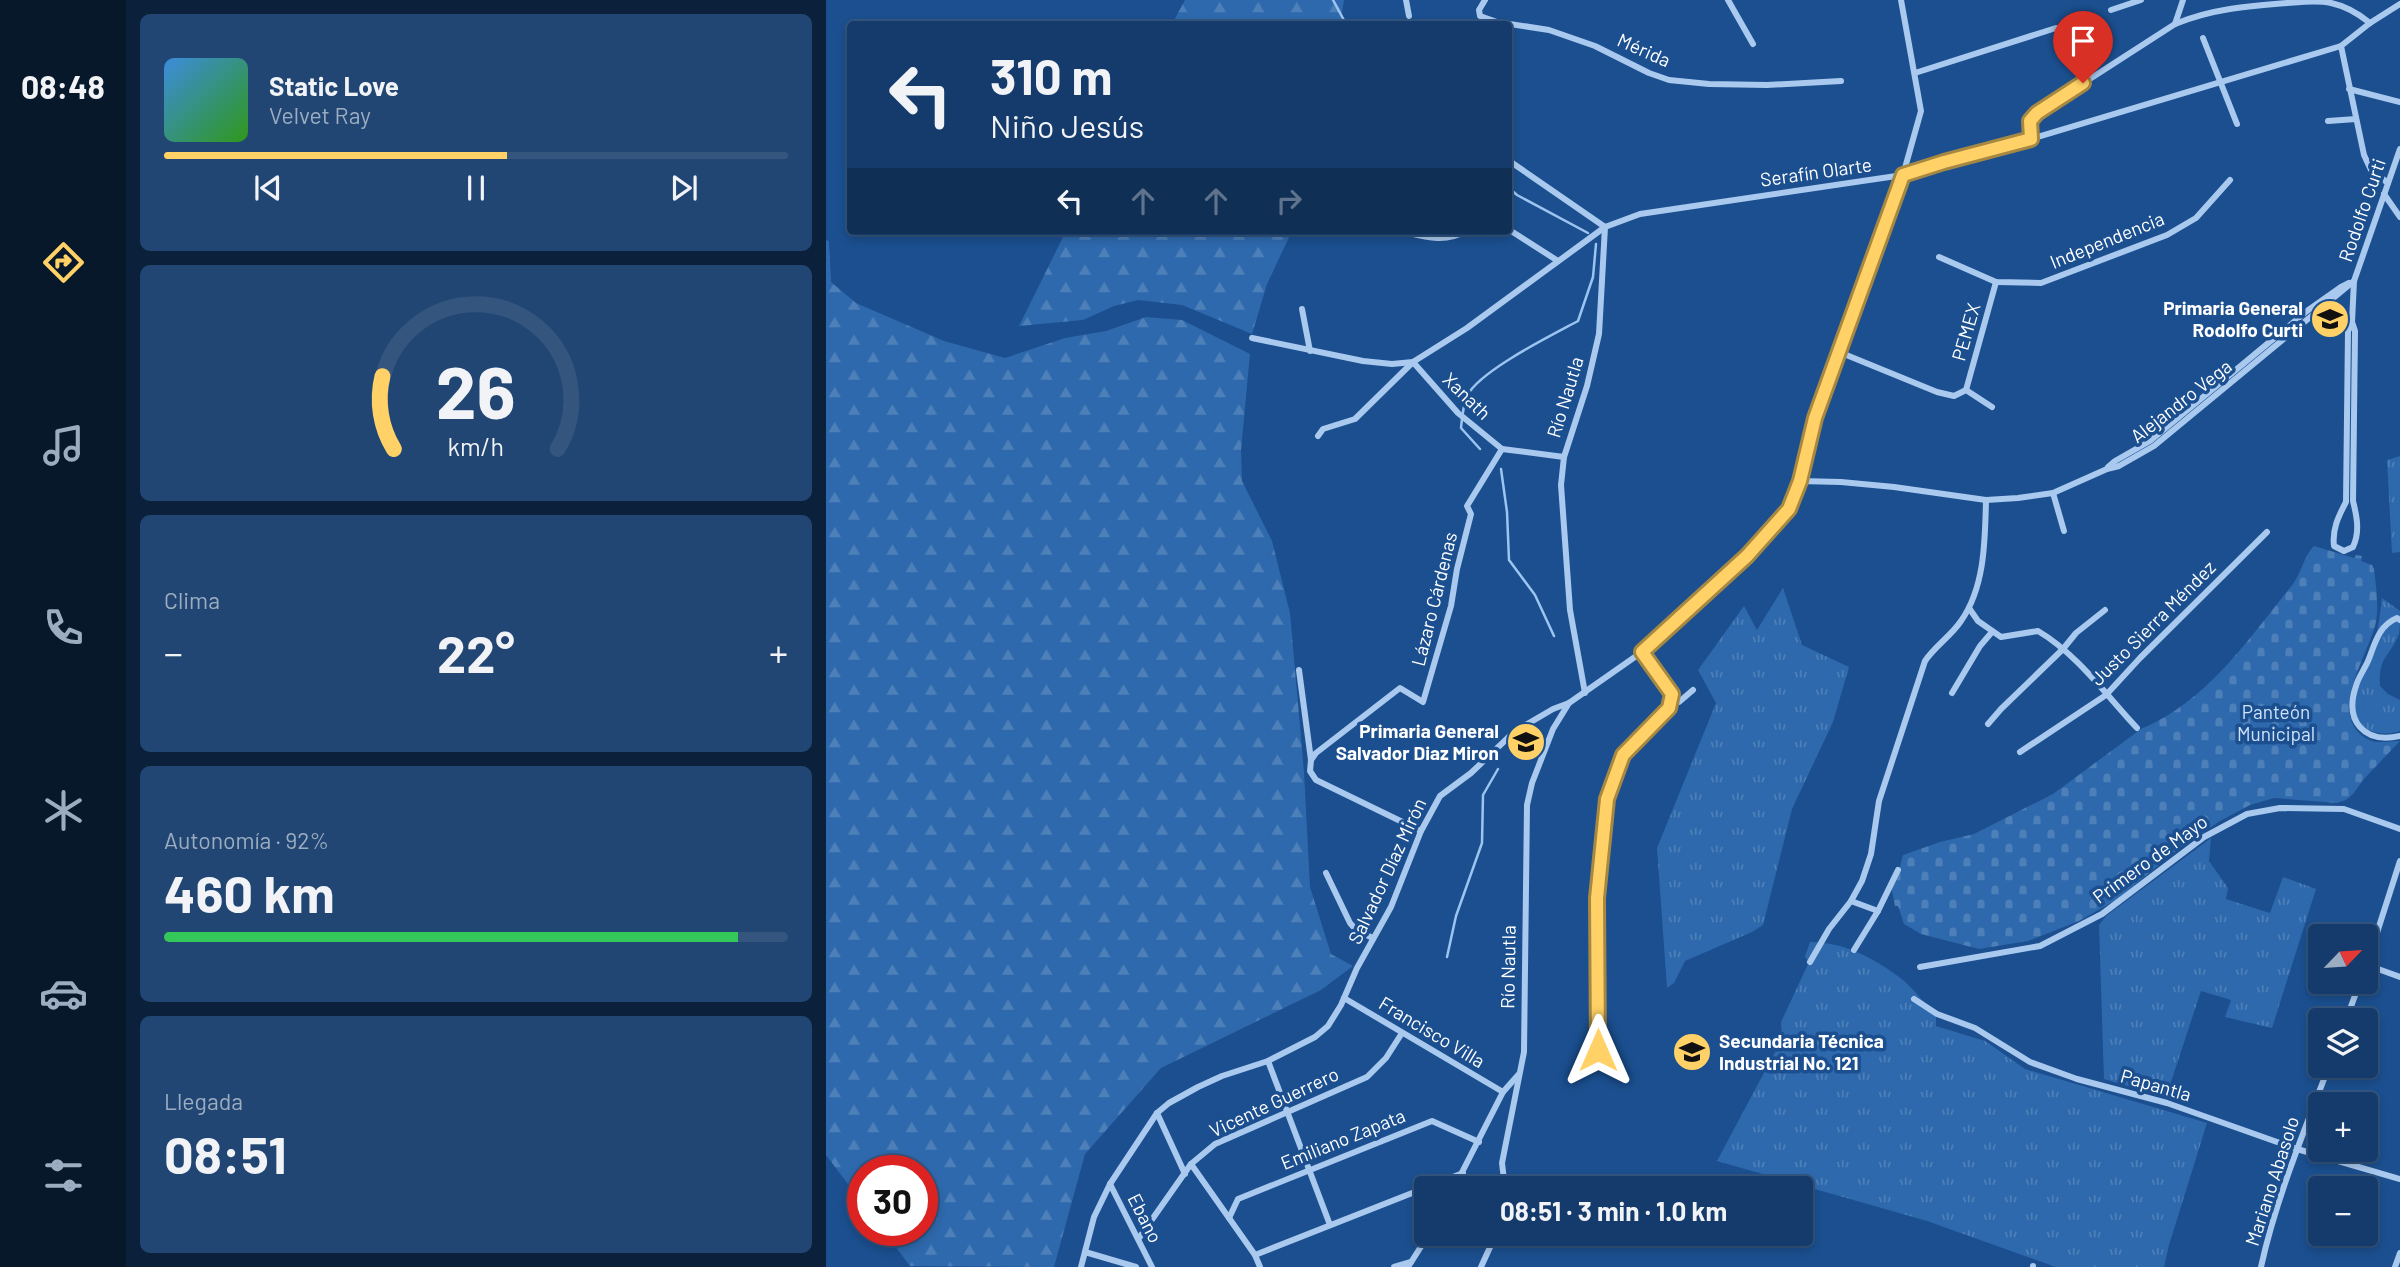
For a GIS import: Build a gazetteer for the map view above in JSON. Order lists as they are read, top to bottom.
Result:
{
  "streets": {
    "street": [
      "Mérida",
      "Serafín Olarte",
      "Rodolfo Curti",
      "Independencia",
      "PEMEX",
      "Xanath",
      "Río Nautla",
      "Alejandro Vega",
      "Lázaro Cárdenas",
      "Justo Sierra Méndez",
      "Primero de Mayo",
      "Salvador Díaz Mirón",
      "Francisco Villa",
      "Papantla",
      "Vicente Guerrero",
      "Emiliano Zapata",
      "Mariano Abasolo",
      "Ebano"
    ]
  },
  "crossings": [
    ["Serafín Olarte", "Xanath"],
    ["Serafín Olarte", "Río Nautla"],
    ["Serafín Olarte", "Salvador Díaz Mirón"],
    ["Rodolfo Curti", "Alejandro Vega"],
    ["Independencia", "PEMEX"],
    ["Xanath", "Lázaro Cárdenas"],
    ["Río Nautla", "Salvador Díaz Mirón"],
    ["Alejandro Vega", "Salvador Díaz Mirón"],
    ["Salvador Díaz Mirón", "Francisco Villa"],
    ["Salvador Díaz Mirón", "Ebano"],
    ["Francisco Villa", "Vicente Guerrero"],
    ["Papantla", "Mariano Abasolo"],
    ["Vicente Guerrero", "Ebano"]
  ],
  "parks": ["Panteón Municipal"],
  "places": {
    "school or university": ["Primaria General Rodolfo Curti", "Primaria General Salvador Diaz Miron", "Secundaria Técnica Industrial No. 121"]
  },
  "north": "top right",
  "page": {
    "tabs": "08:48",
    "turn": ["310 m", "Niño Jesús"],
    "song": ["Static Love", "Velvet Ray"],
    "tile": [
      "Clima",
      ["Autonomía · 92%", "460 km"],
      ["Llegada", "08:51"]
    ],
    "heat": ["−", "22°", "+"],
    "map_buttons": ["+", "−"],
    "limit": "30",
    "trip": "08:51 · 3 min · 1.0 km",
    "gauge": ["26", "km/h"]
  }
}
